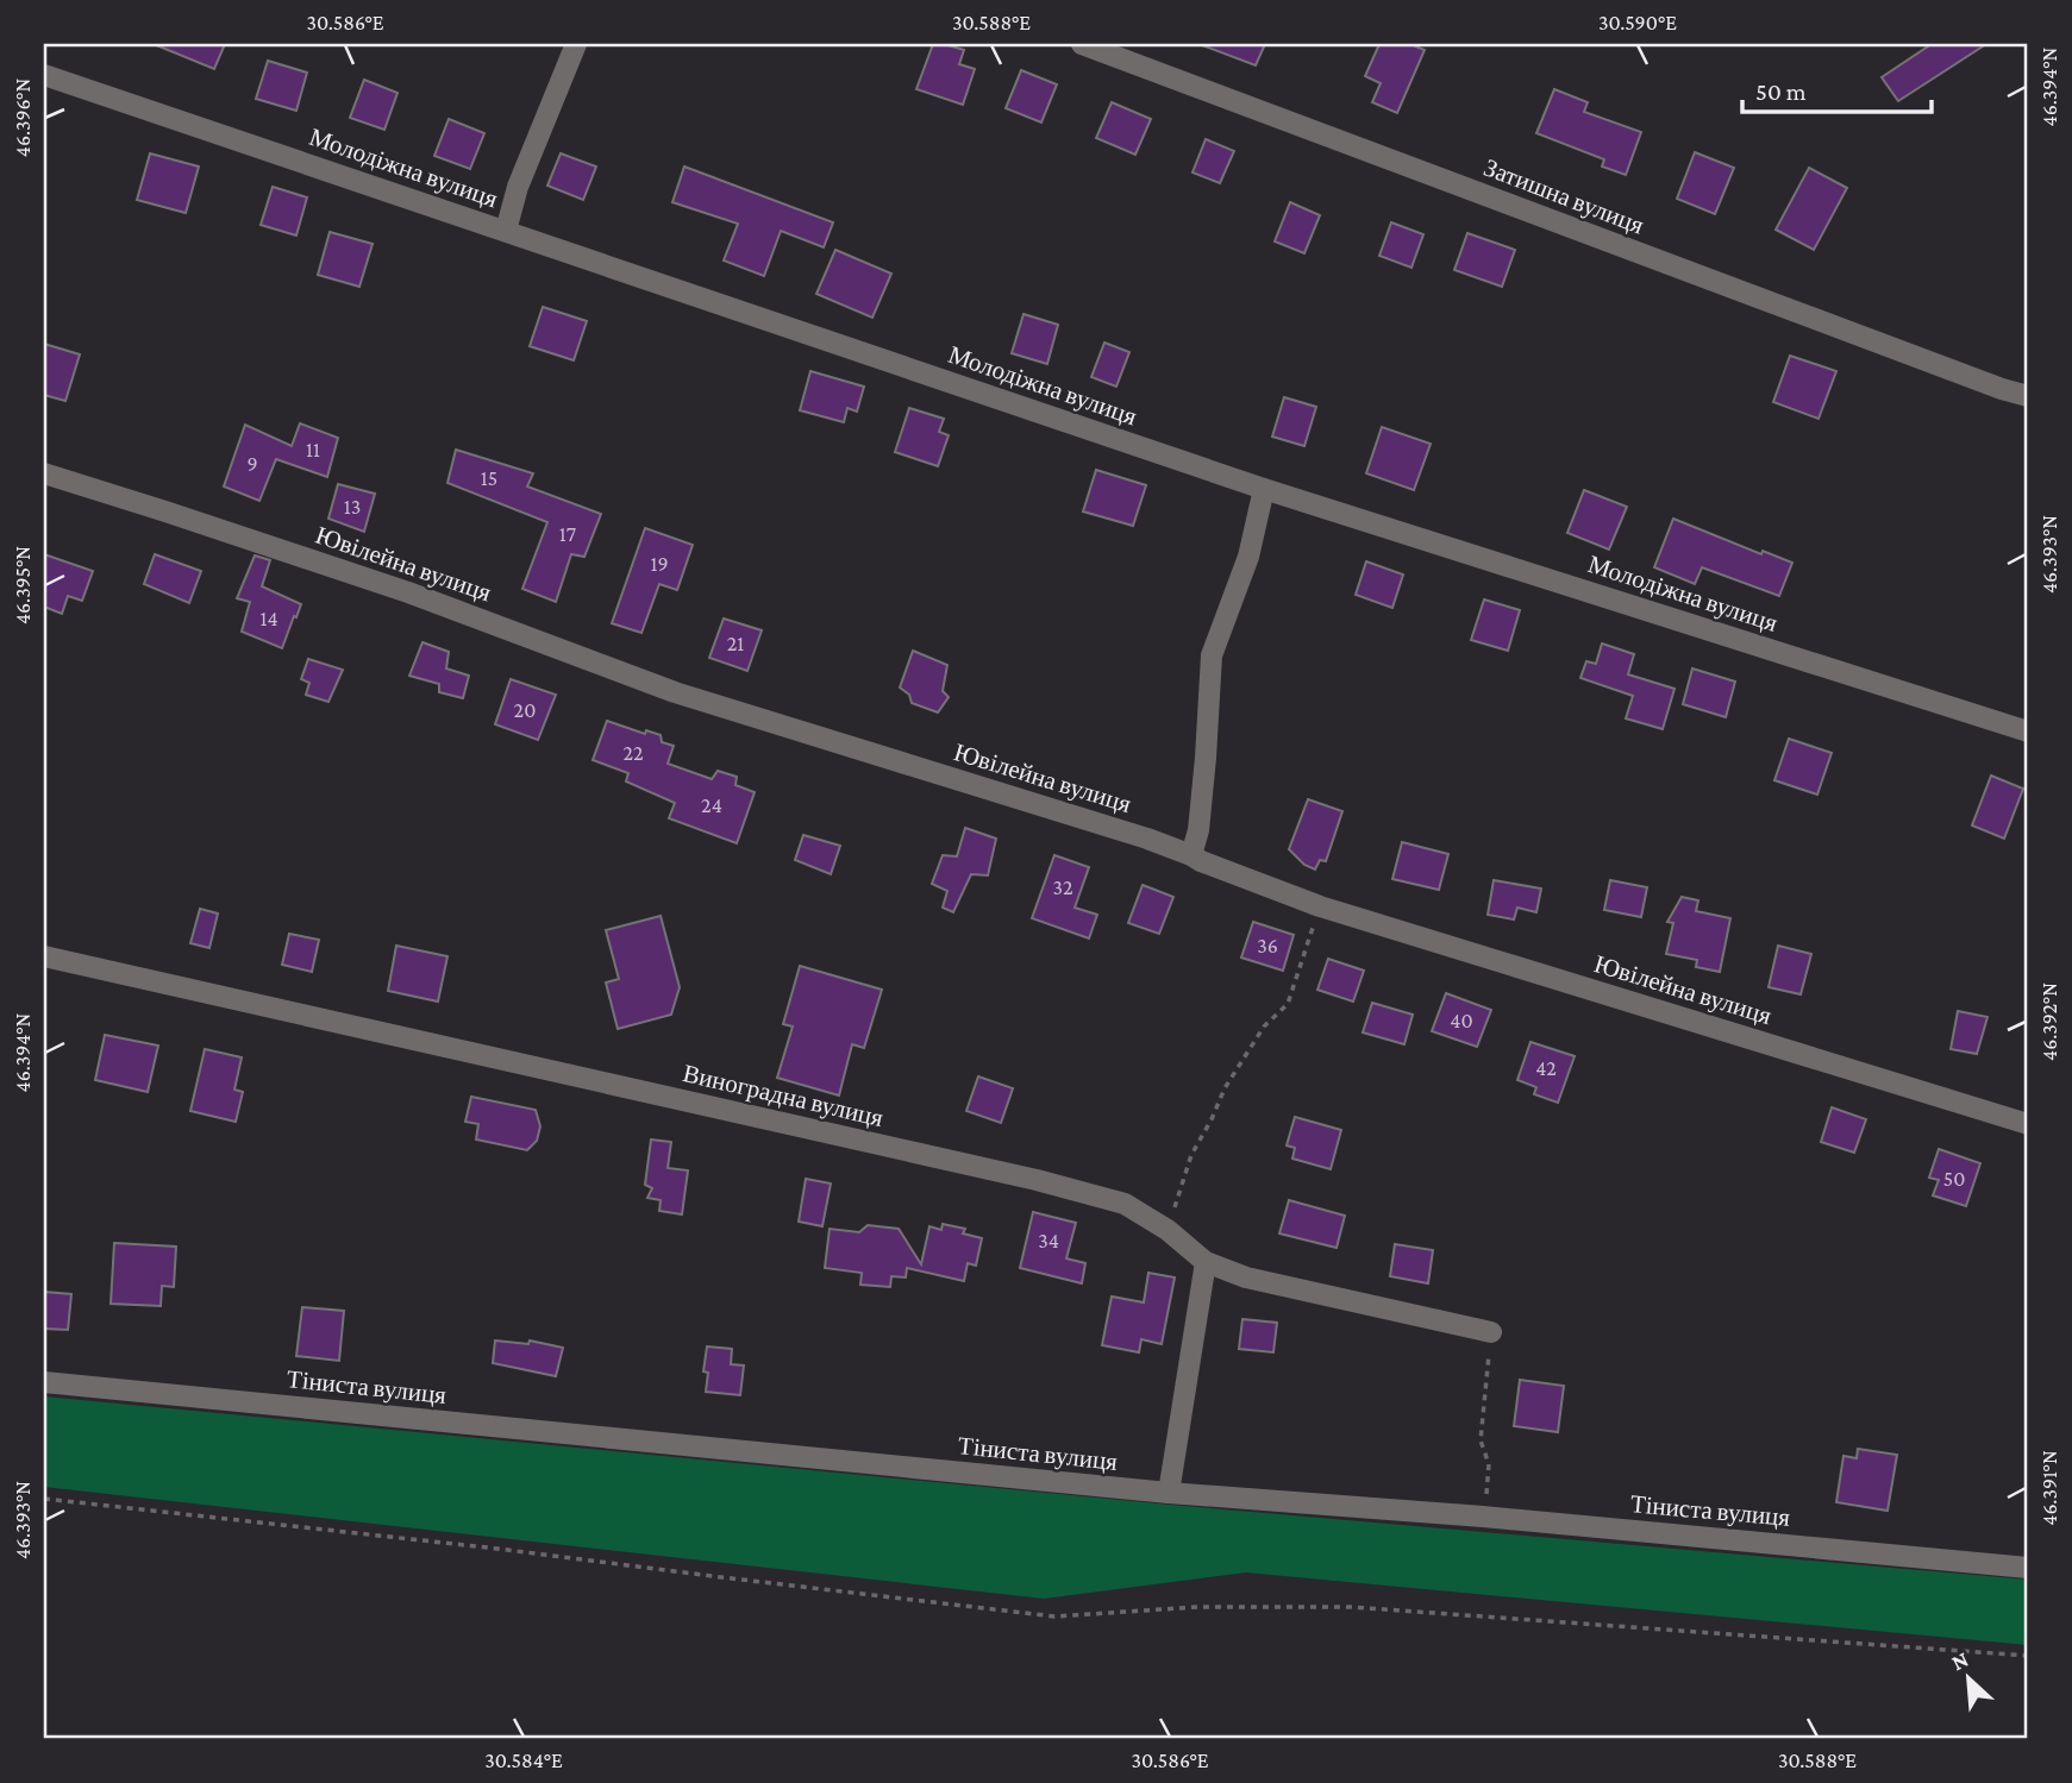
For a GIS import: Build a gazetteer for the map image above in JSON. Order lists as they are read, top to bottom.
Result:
{
  "streets": {
    "street": [
      "Молодіжна вулиця",
      "Затишна вулиця",
      "Ювілейна вулиця",
      "Виноградна вулиця",
      "Тіниста вулиця"
    ]
  },
  "house_numbers": [
    "11",
    "9",
    "15",
    "13",
    "17",
    "19",
    "14",
    "21",
    "20",
    "22",
    "24",
    "32",
    "36",
    "40",
    "42",
    "50",
    "34"
  ],
  "scale_bar": "50 m",
  "north": "top left",
  "coordinates": [
    "30.586°E",
    "30.588°E",
    "30.590°E",
    "46.394°N",
    "46.396°N",
    "46.393°N",
    "46.395°N",
    "46.392°N",
    "46.391°N",
    "30.584°E"
  ]
}
